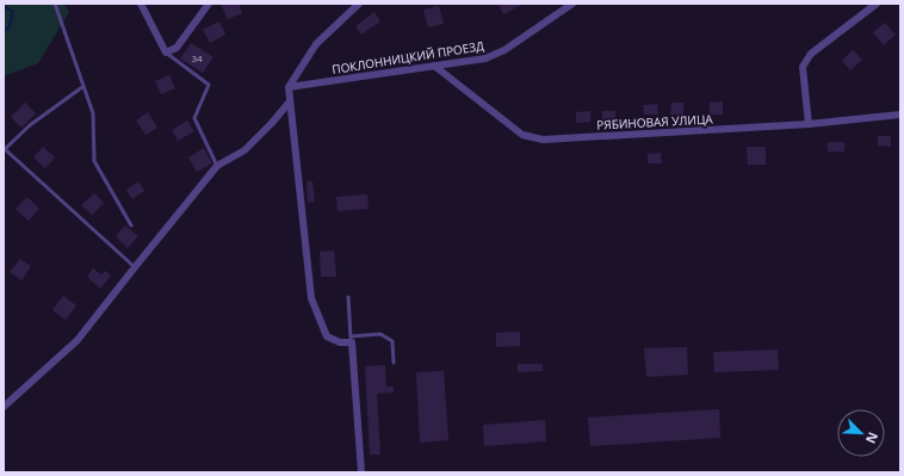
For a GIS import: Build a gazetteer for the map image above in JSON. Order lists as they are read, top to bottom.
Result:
{
  "streets": {
    "street": ["ПОКЛОННИЦКИЙ ПРОЕЗД", "РЯБИНОВАЯ УЛИЦА"]
  },
  "crossings": [
    ["ПОКЛОННИЦКИЙ ПРОЕЗД", "РЯБИНОВАЯ УЛИЦА"]
  ],
  "house_numbers": ["34"],
  "north": "bottom right"
}
